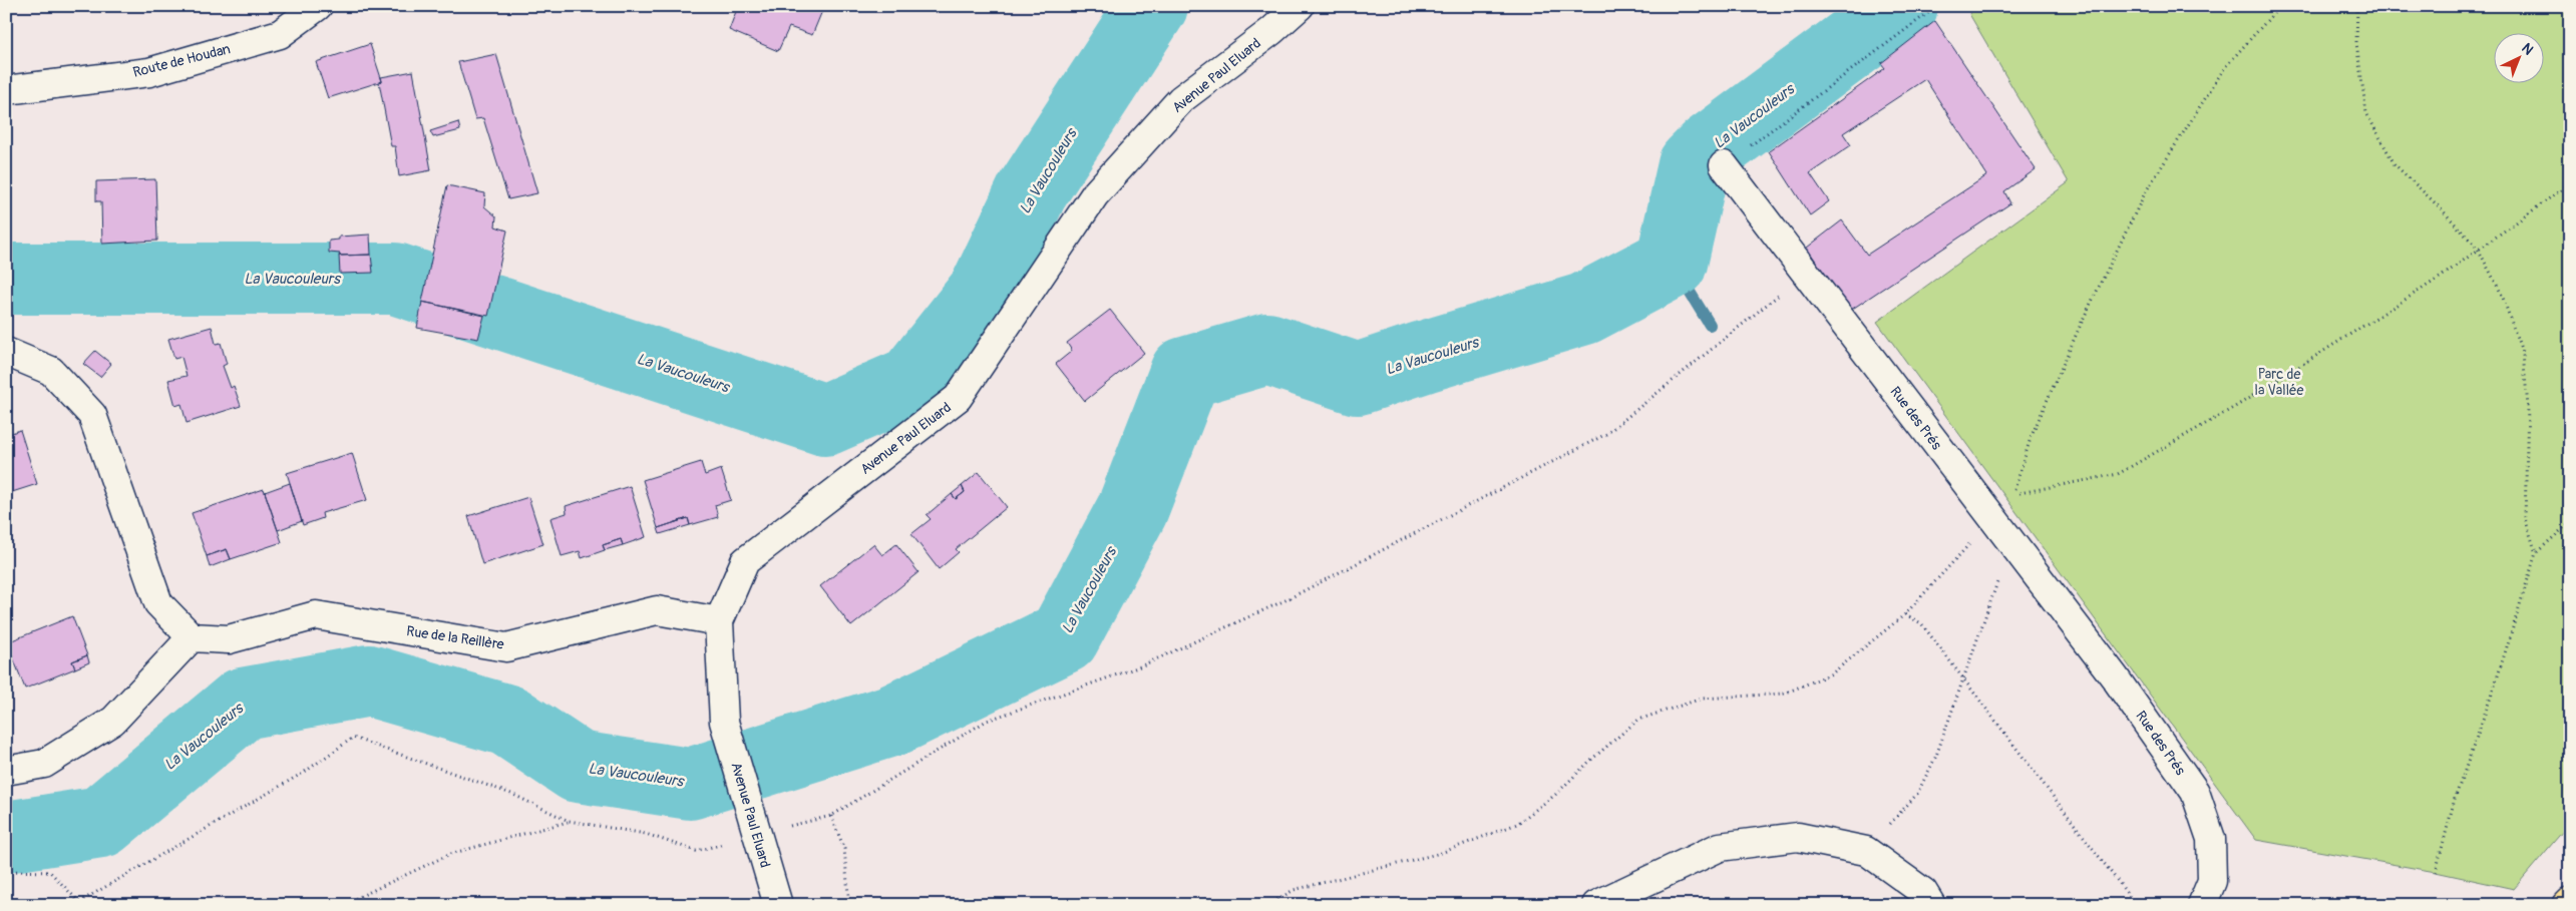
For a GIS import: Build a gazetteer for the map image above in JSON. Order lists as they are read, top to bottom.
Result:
{
  "streets": {
    "street": [
      "Route de Houdan",
      "Avenue Paul Eluard",
      "Rue des Prés",
      "Rue de la Reillère"
    ]
  },
  "crossings": [
    ["Avenue Paul Eluard", "Rue de la Reillère"]
  ],
  "water": ["La Vaucouleurs"],
  "parks": ["Parc de la Vallée"],
  "north": "top right"
}
